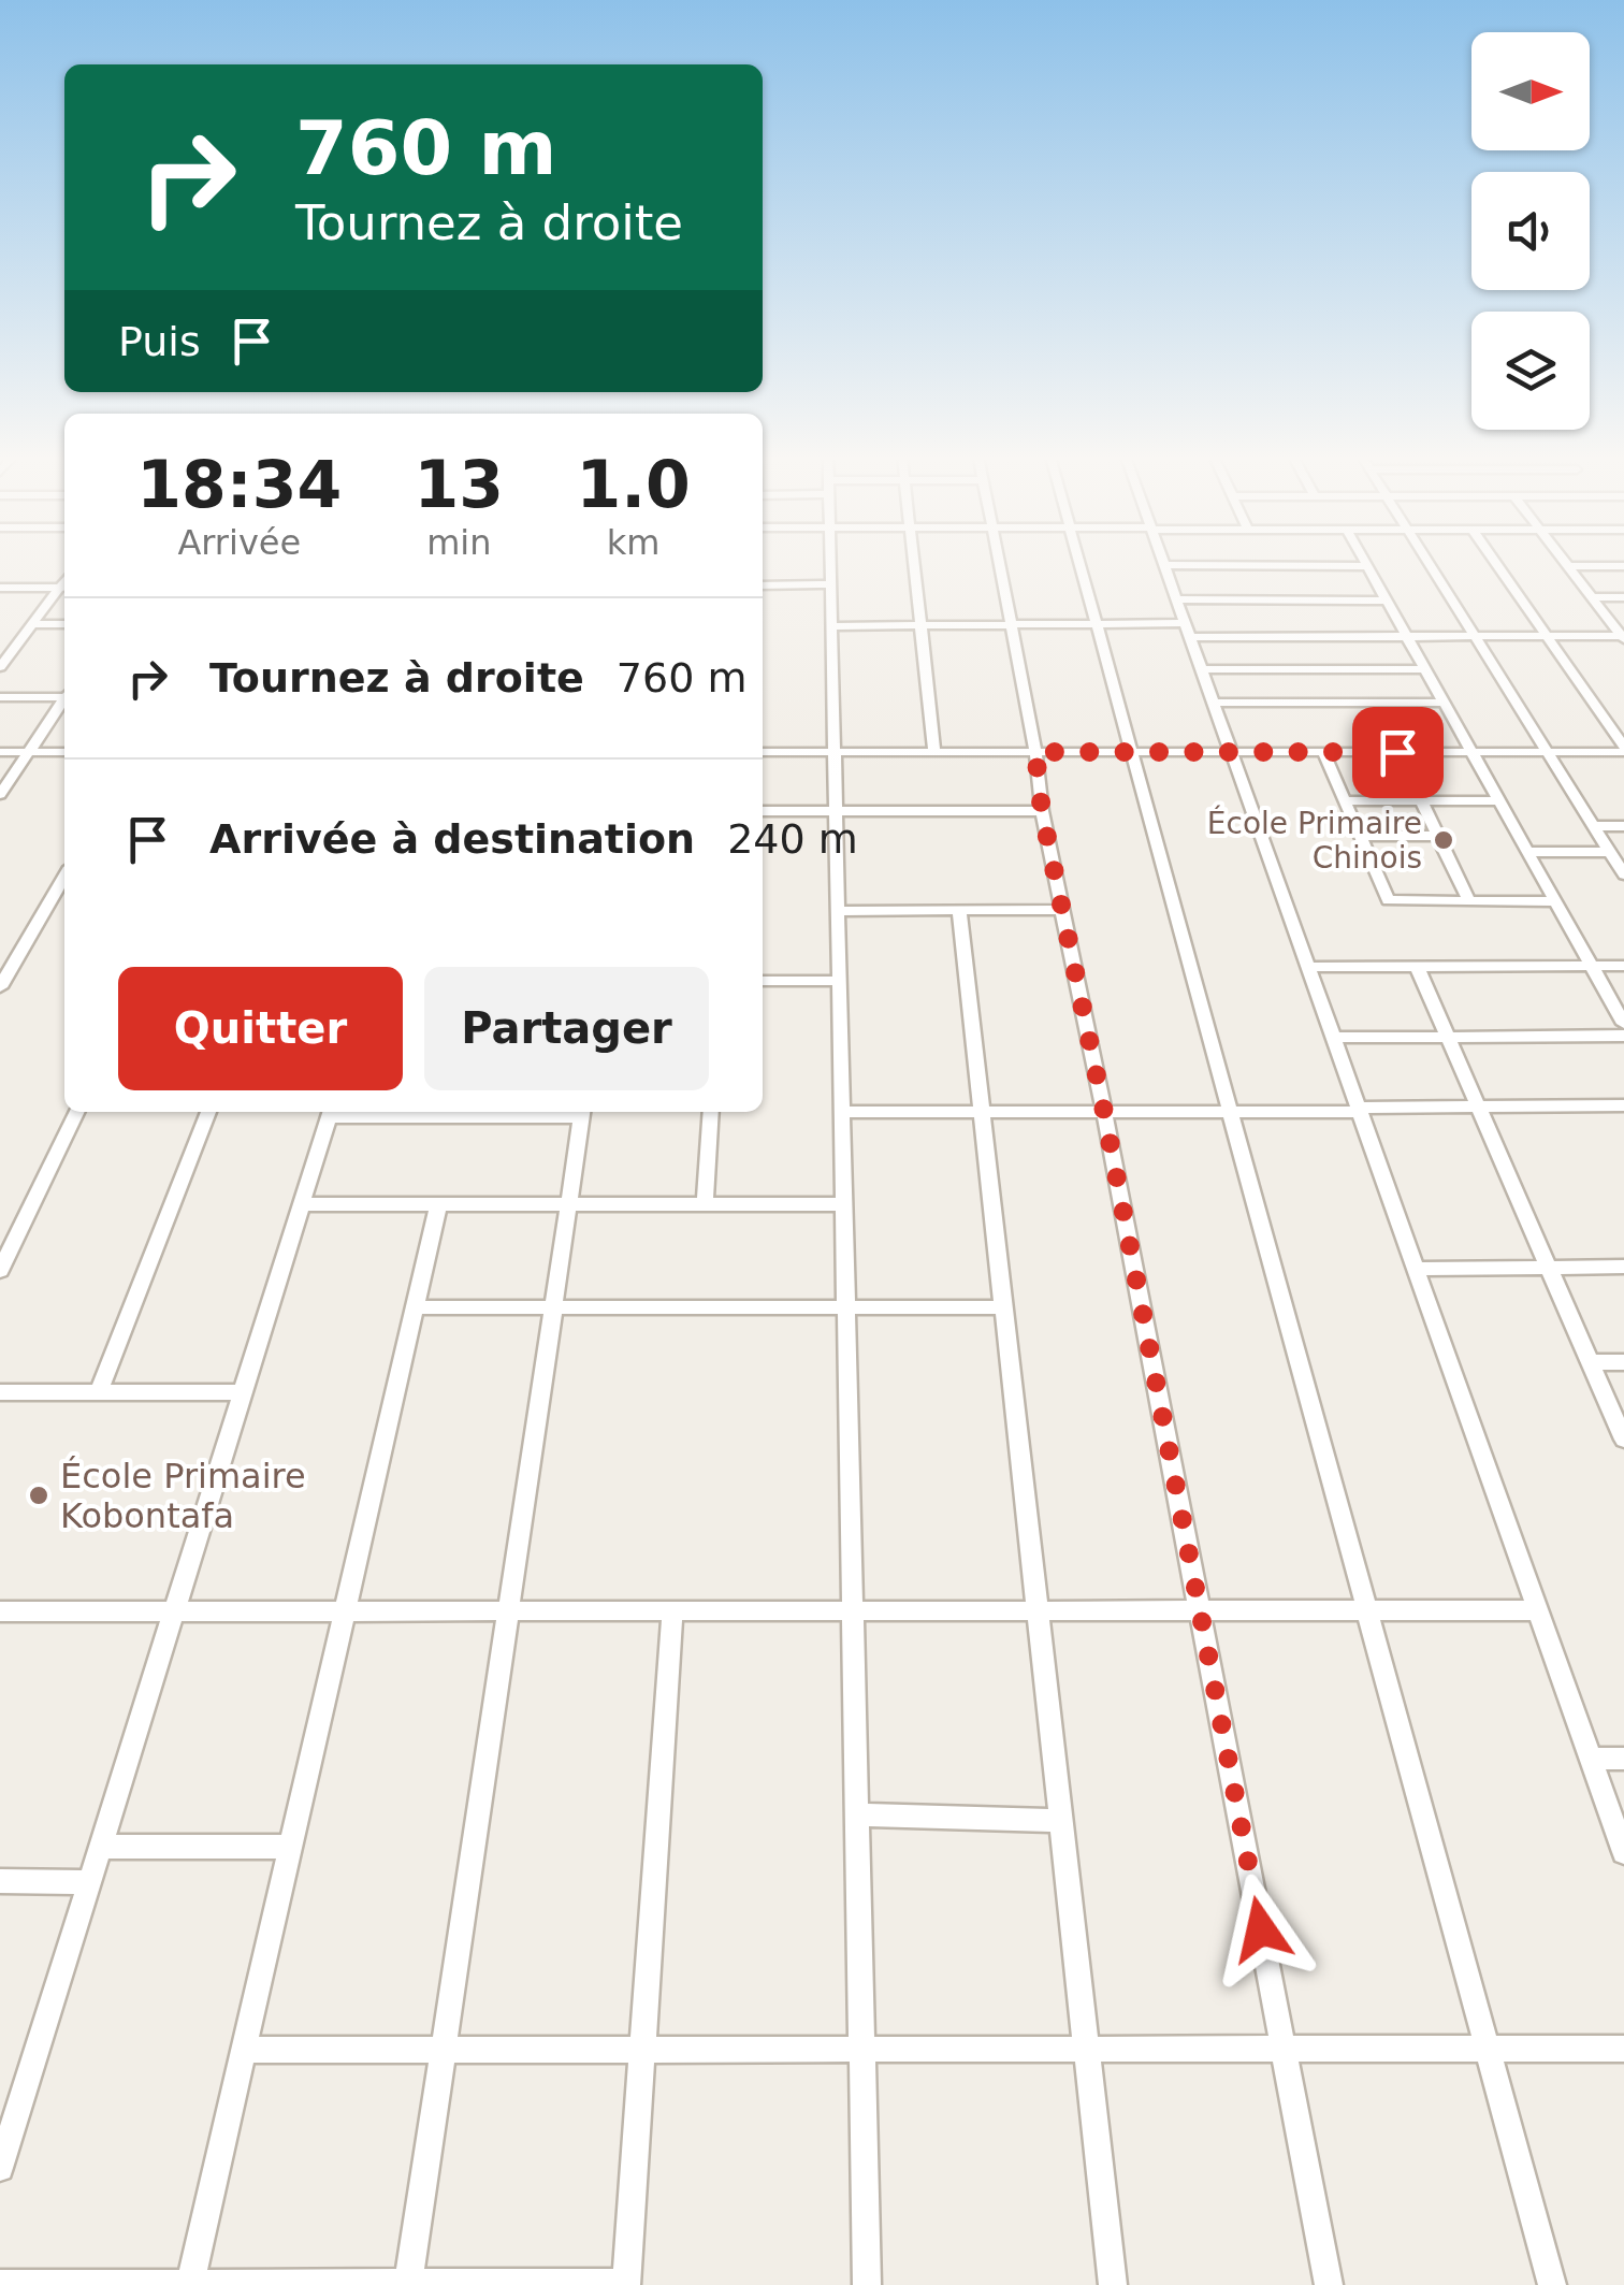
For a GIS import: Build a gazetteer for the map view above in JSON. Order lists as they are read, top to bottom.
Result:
{
  "places": ["École Primaire Chinois", "École Primaire Kobontafa"],
  "north": "right",
  "page": {
    "turn": ["760 m", "Tournez à droite"],
    "then": "Puis",
    "eta": [
      "18:34",
      "Arrivée",
      "13",
      "min",
      "1.0",
      "km"
    ],
    "list": [
      {
        "name": "Tournez à droite",
        "value": "760 m"
      },
      {
        "name": "Arrivée à destination",
        "value": "240 m"
      }
    ],
    "buttons": ["Quitter", "Partager"]
  }
}
